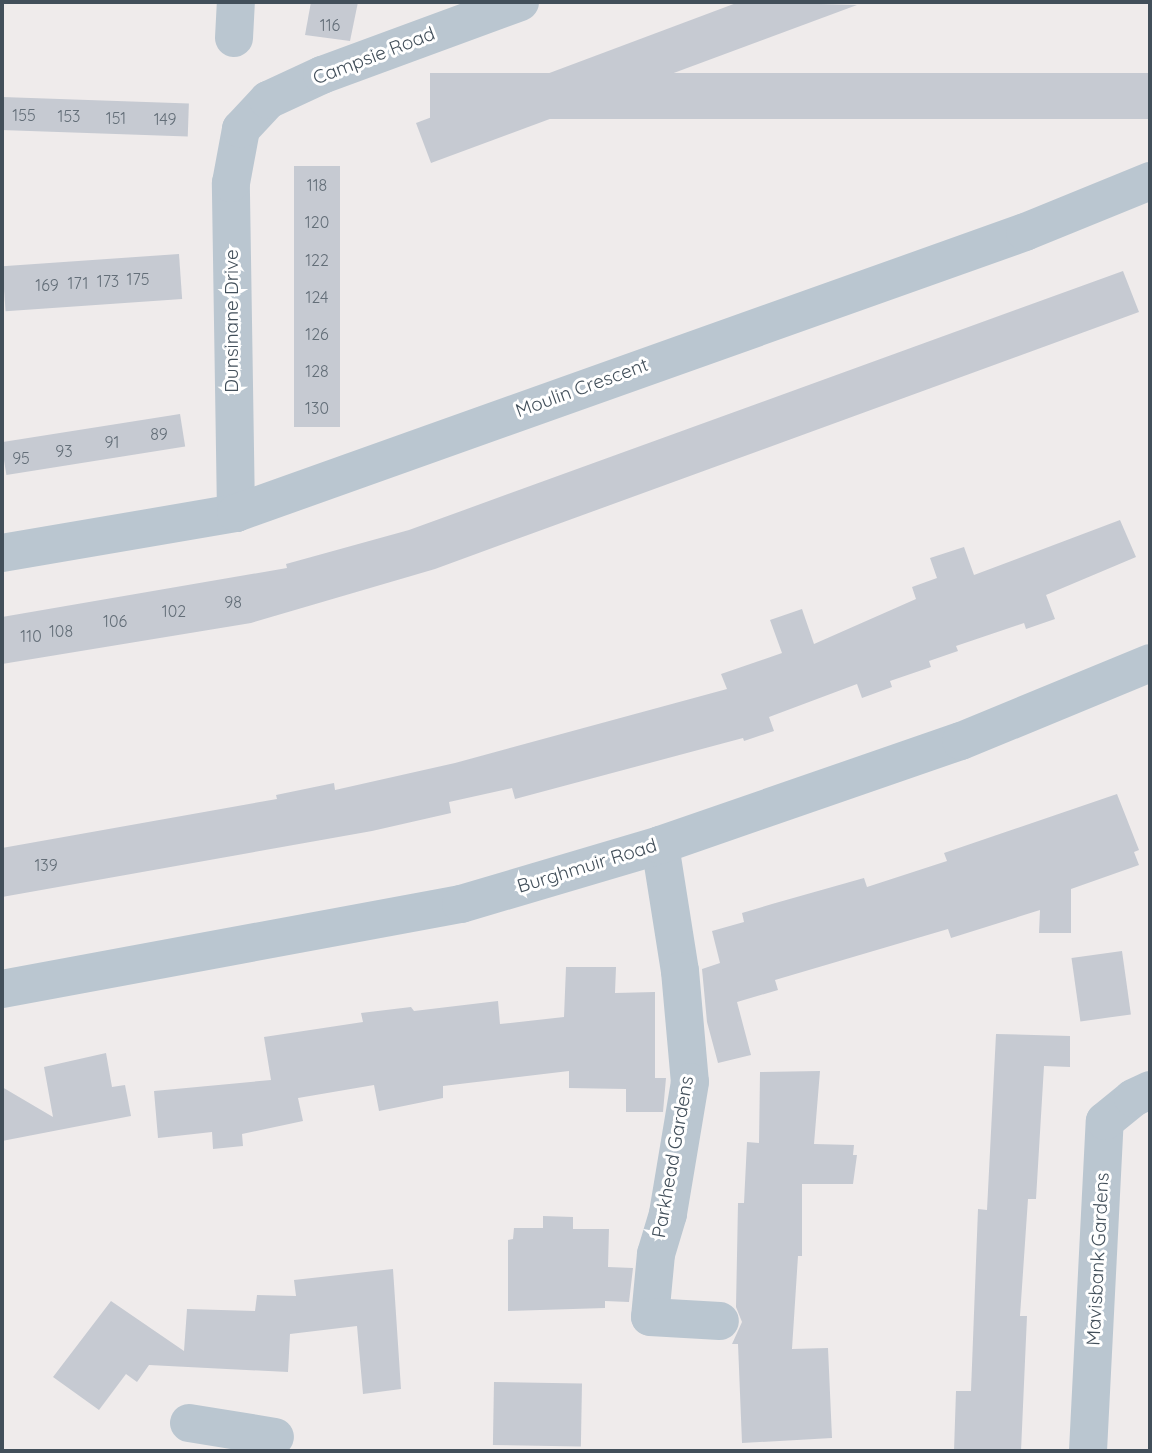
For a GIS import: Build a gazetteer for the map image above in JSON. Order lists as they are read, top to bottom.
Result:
{
  "streets": {
    "street": [
      "Campsie Road",
      "Dunsinane Drive",
      "Moulin Crescent",
      "Burghmuir Road",
      "Parkhead Gardens",
      "Mavisbank Gardens"
    ]
  },
  "crossings": [
    ["Campsie Road", "Dunsinane Drive"],
    ["Dunsinane Drive", "Moulin Crescent"],
    ["Burghmuir Road", "Parkhead Gardens"]
  ],
  "house_numbers": [
    "116",
    "155",
    "153",
    "151",
    "149",
    "118",
    "120",
    "122",
    "175",
    "173",
    "171",
    "169",
    "124",
    "126",
    "128",
    "130",
    "89",
    "91",
    "93",
    "95",
    "98",
    "102",
    "106",
    "108",
    "110",
    "139"
  ]
}
